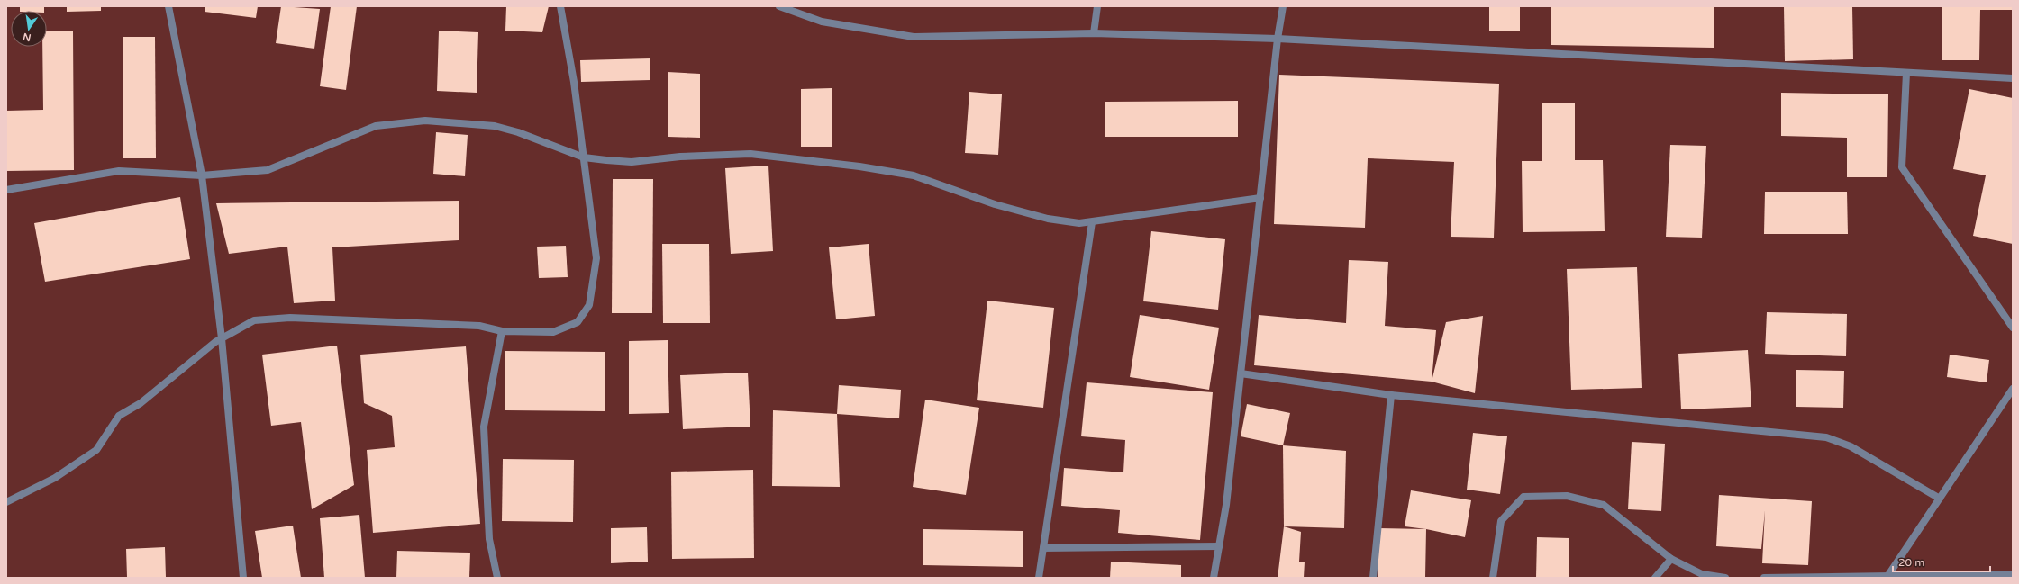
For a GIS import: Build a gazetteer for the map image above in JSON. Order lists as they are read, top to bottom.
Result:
{
  "scale_bar": "20 m",
  "north": "bottom"
}
